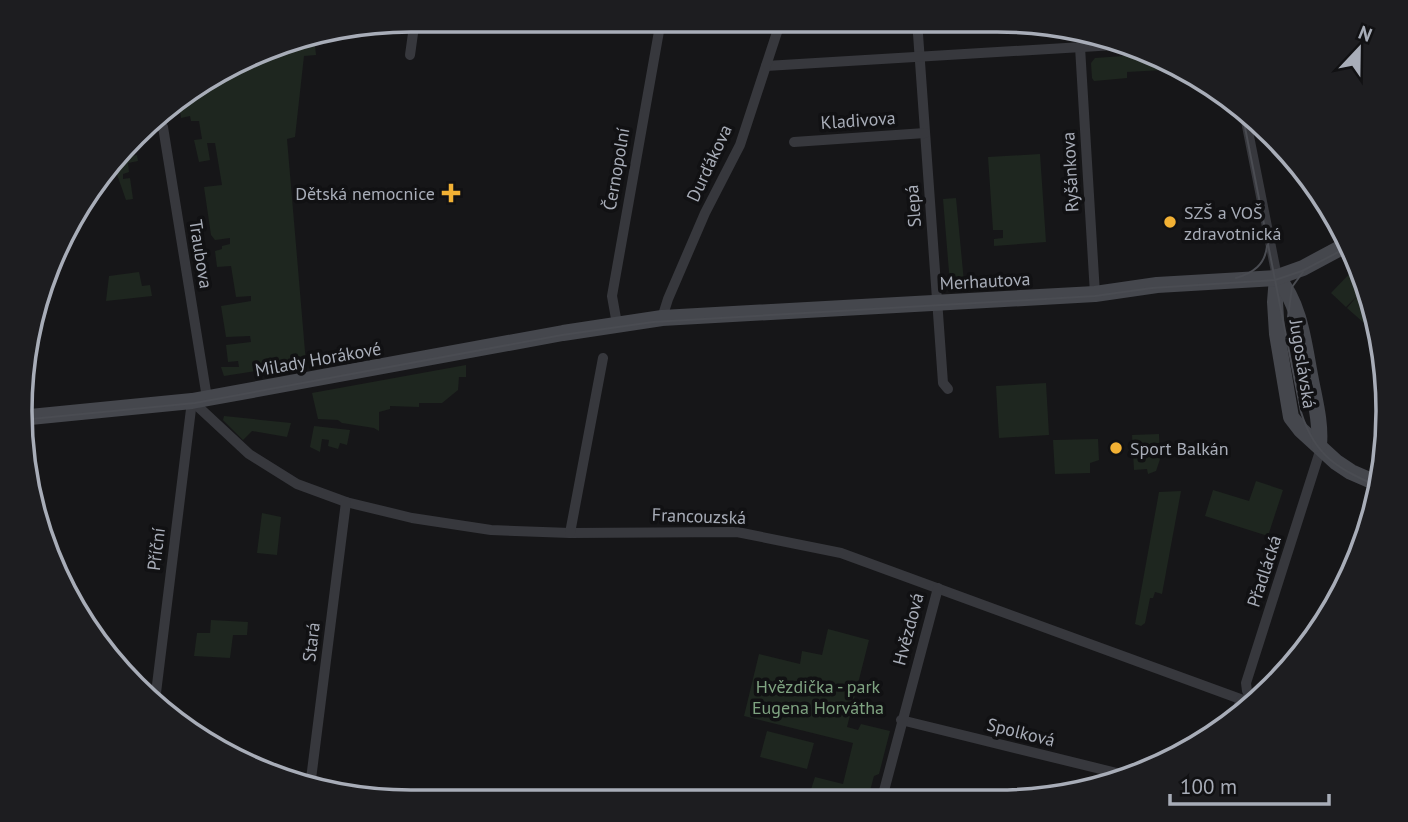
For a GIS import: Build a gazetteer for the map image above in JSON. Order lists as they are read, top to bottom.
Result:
{
  "streets": {
    "street": [
      "Kladivova",
      "Durďákova",
      "Černopolní",
      "Ryšánkova",
      "Slepá",
      "Traubova",
      "Merhautova",
      "Milady Horákové",
      "Jugoslávská",
      "Francouzská",
      "Příční",
      "Přadlácká",
      "Hvězdová",
      "Stará",
      "Spolková"
    ]
  },
  "crossings": [
    ["Kladivova", "Slepá"],
    ["Durďákova", "Merhautova"],
    ["Černopolní", "Merhautova"],
    ["Černopolní", "Milady Horákové"],
    ["Ryšánkova", "Merhautova"],
    ["Slepá", "Merhautova"],
    ["Traubova", "Milady Horákové"],
    ["Traubova", "Francouzská"],
    ["Traubova", "Příční"],
    ["Merhautova", "Milady Horákové"],
    ["Merhautova", "Jugoslávská"],
    ["Milady Horákové", "Francouzská"],
    ["Milady Horákové", "Příční"],
    ["Jugoslávská", "Přadlácká"],
    ["Francouzská", "Příční"],
    ["Francouzská", "Hvězdová"],
    ["Francouzská", "Stará"],
    ["Hvězdová", "Spolková"]
  ],
  "parks": ["Hvězdička - park Eugena Horvátha"],
  "places": {
    "health": ["Dětská nemocnice"],
    "other": ["SZŠ a VOŠ zdravotnická", "Sport Balkán"]
  },
  "scale_bar": "100 m",
  "north": "top"
}
